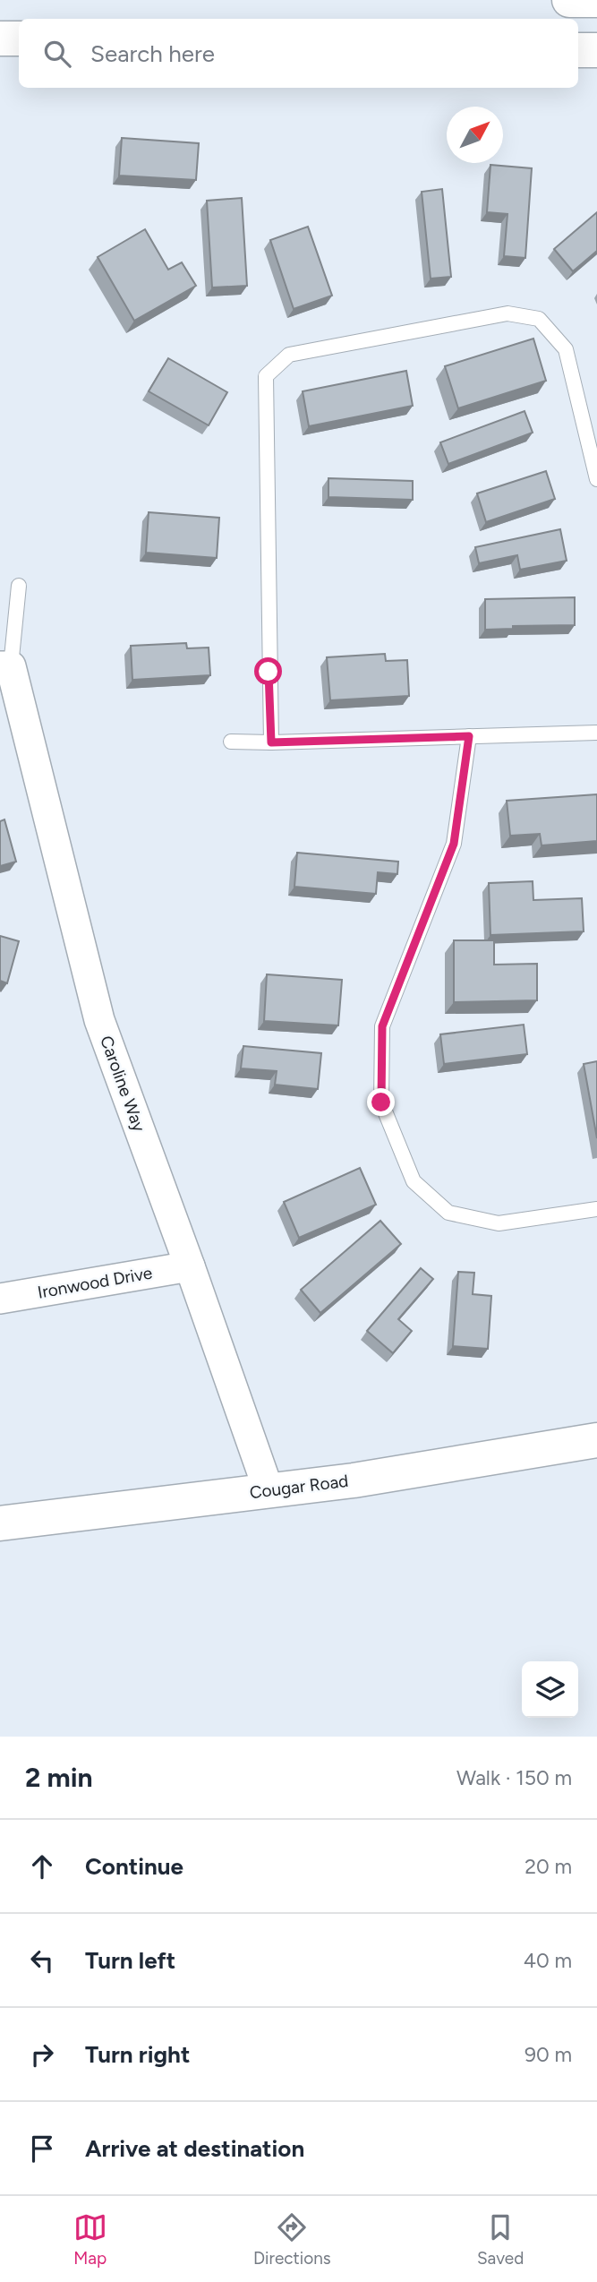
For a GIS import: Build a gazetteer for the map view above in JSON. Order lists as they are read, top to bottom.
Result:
{
  "streets": {
    "main road": ["Cougar Road"],
    "street": ["Caroline Way", "Ironwood Drive"]
  },
  "crossings": [
    ["Caroline Way", "Ironwood Drive"],
    ["Caroline Way", "Cougar Road"]
  ],
  "north": "top right",
  "page": {
    "search": "Search here",
    "heading": ["2 min", "Walk · 150 m"],
    "list": [
      ["Continue", "20 m"],
      ["Turn left", "40 m"],
      ["Turn right", "90 m"],
      "Arrive at destination"
    ],
    "nav": ["Map", "Directions", "Saved"]
  }
}
